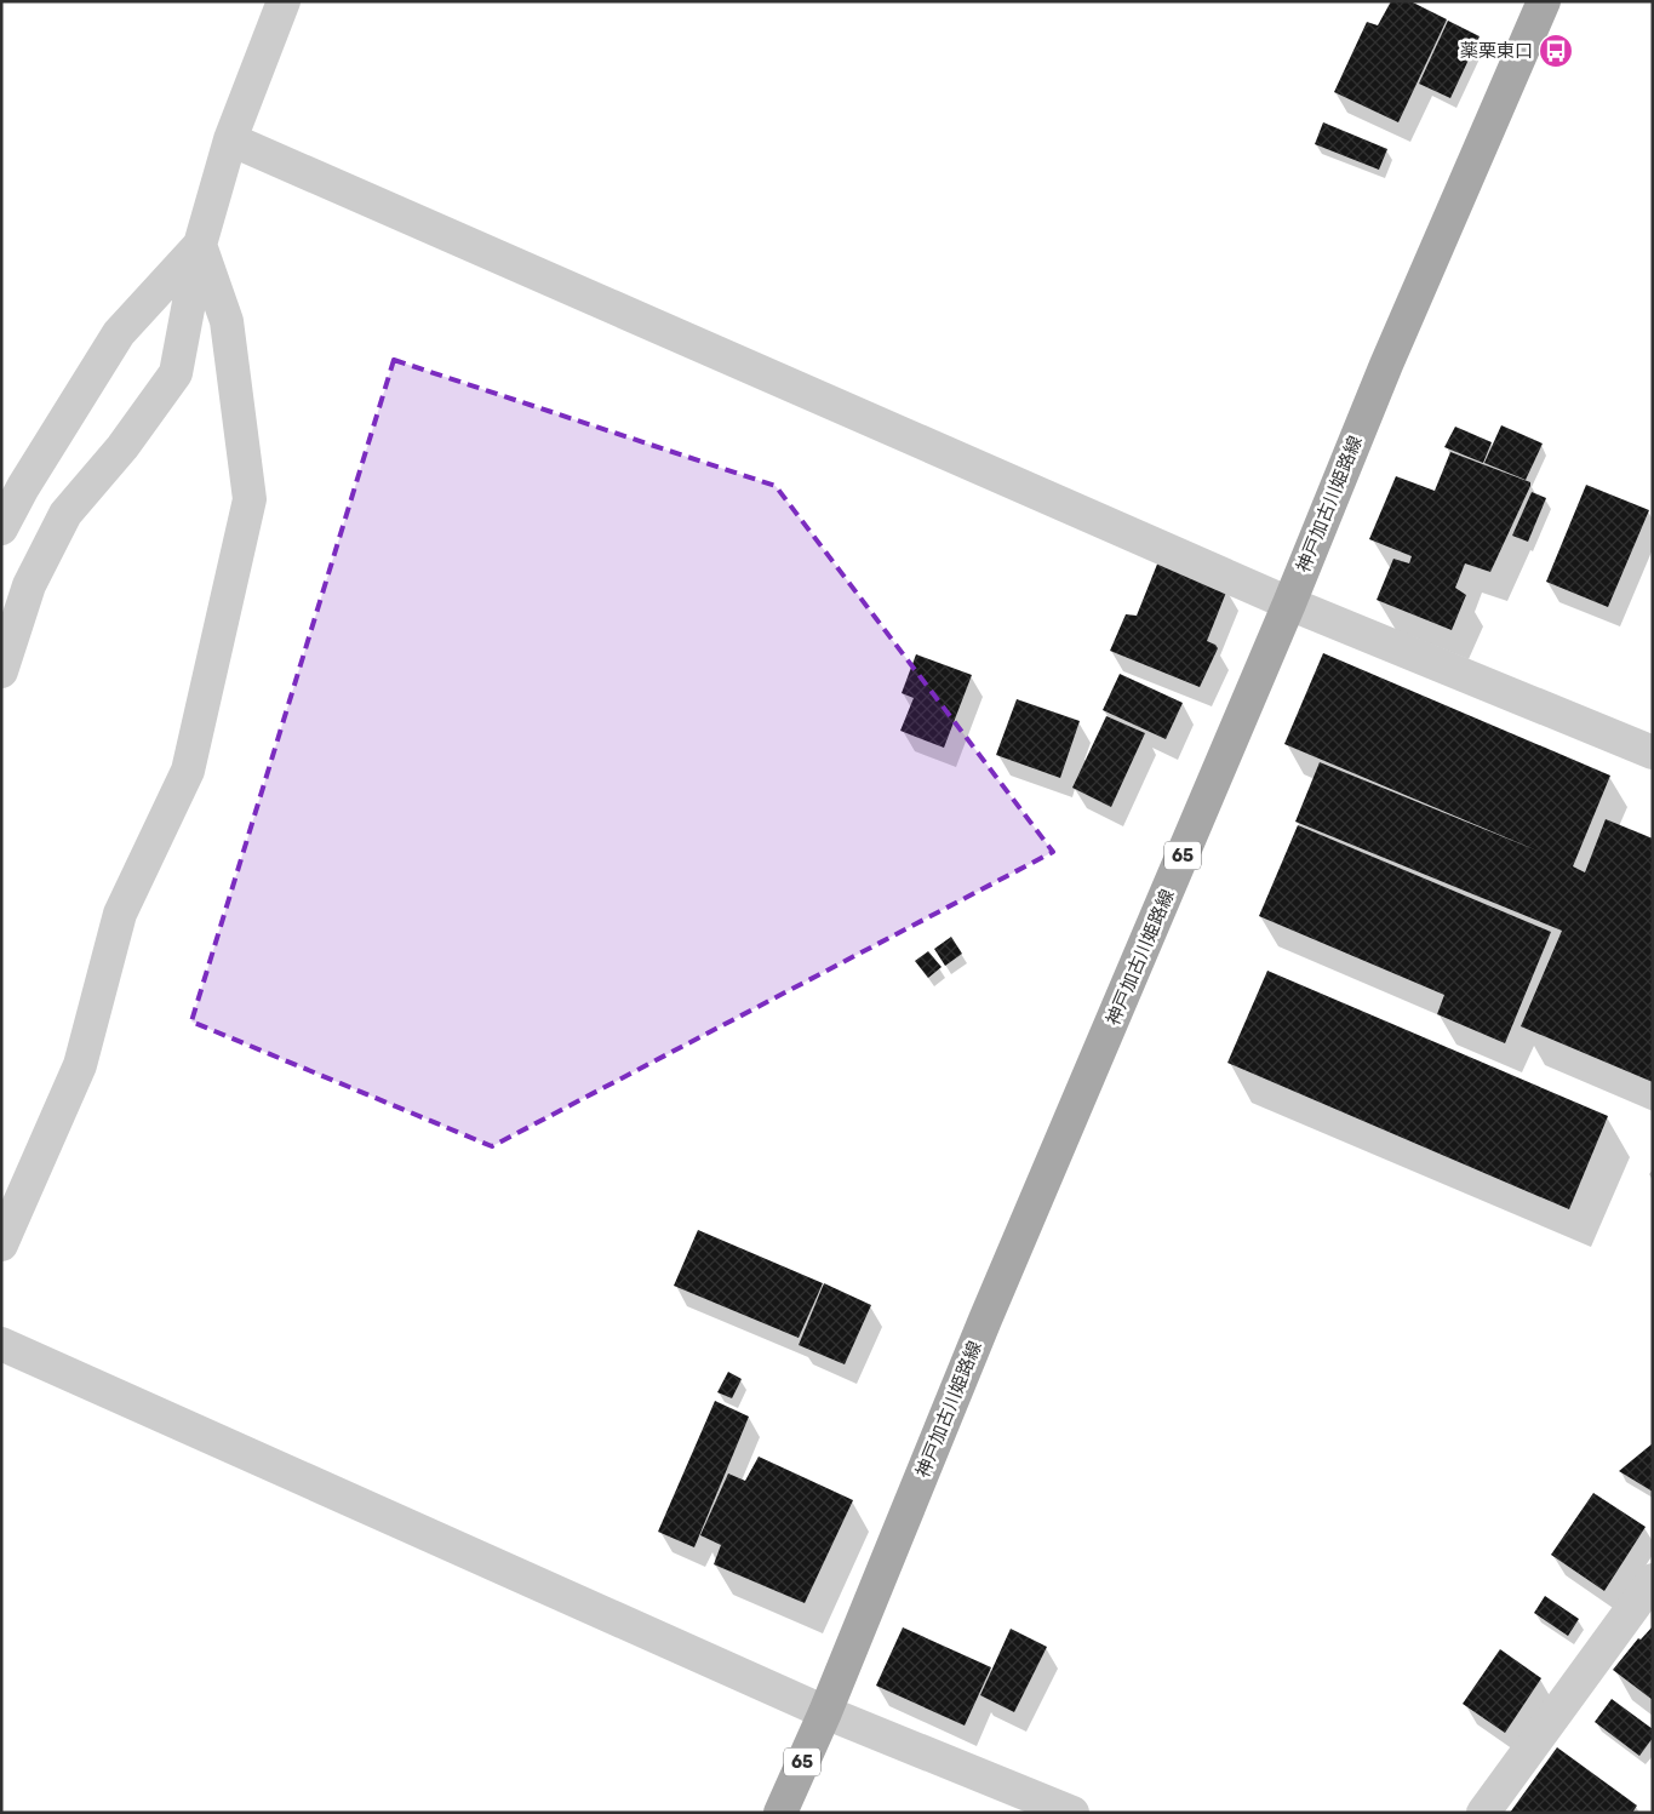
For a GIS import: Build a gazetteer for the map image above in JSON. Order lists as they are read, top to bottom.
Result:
{
  "streets": {
    "main road": ["神戸加古川姫路線", "65"]
  },
  "places": {
    "bus stop": ["薬栗東口"]
  }
}
